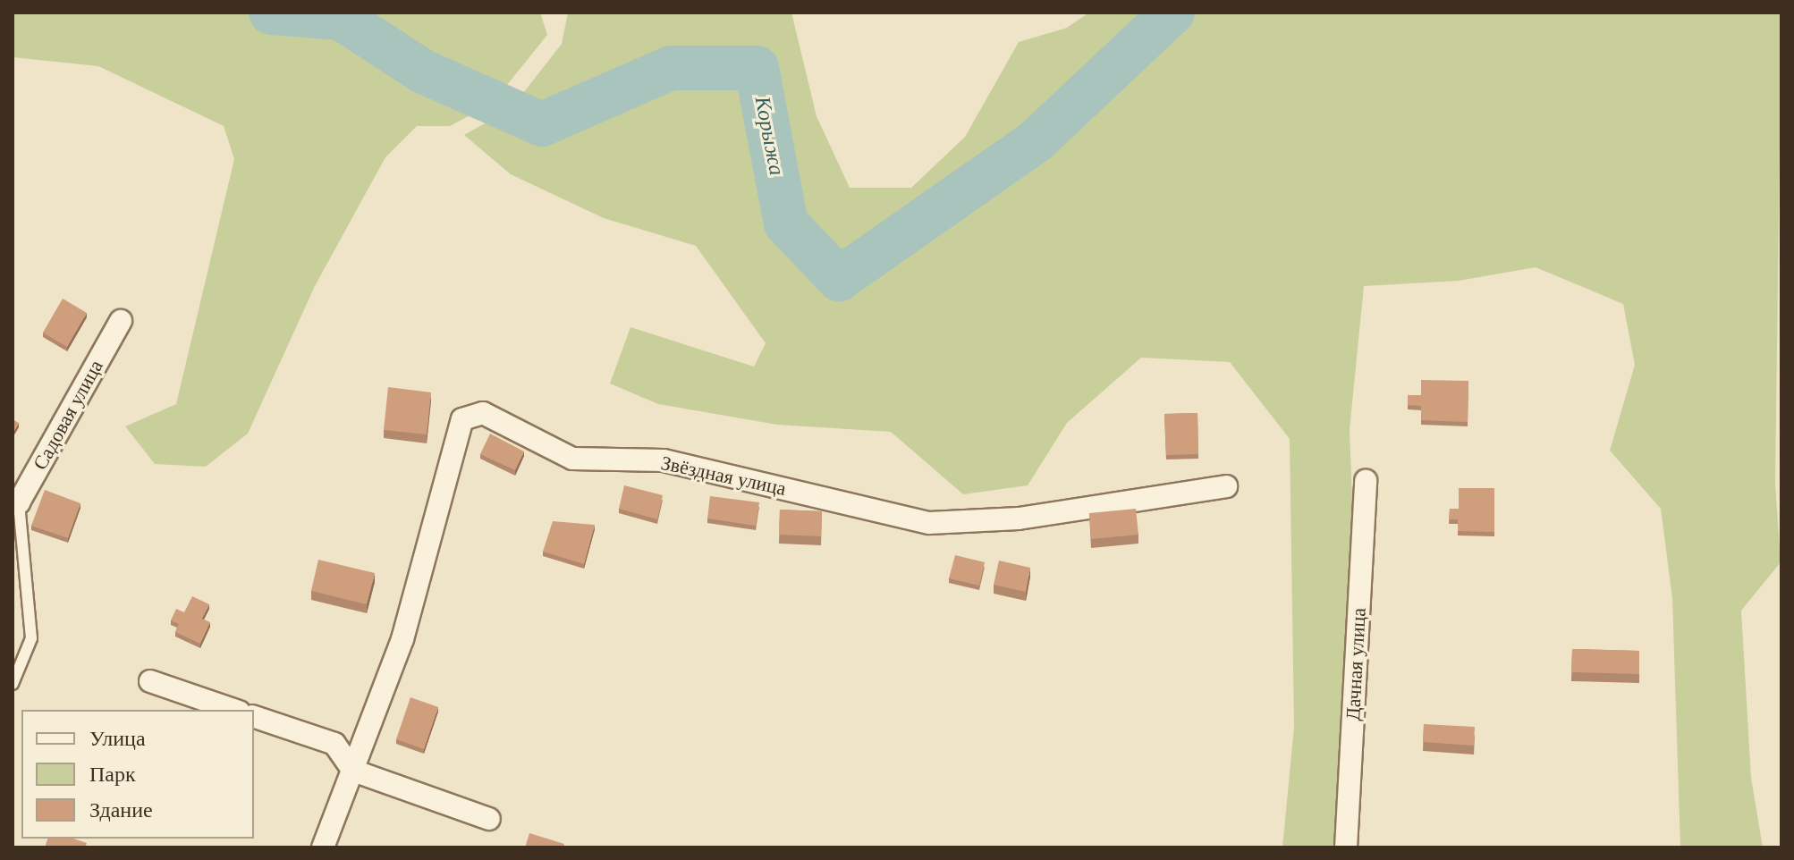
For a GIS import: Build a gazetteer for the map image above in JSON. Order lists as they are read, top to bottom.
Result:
{
  "streets": {
    "street": ["Садовая улица", "Звёздная улица", "Дачная улица"]
  },
  "water": ["Корыжа"],
  "legend": ["Улица", "Парк", "Здание"]
}
